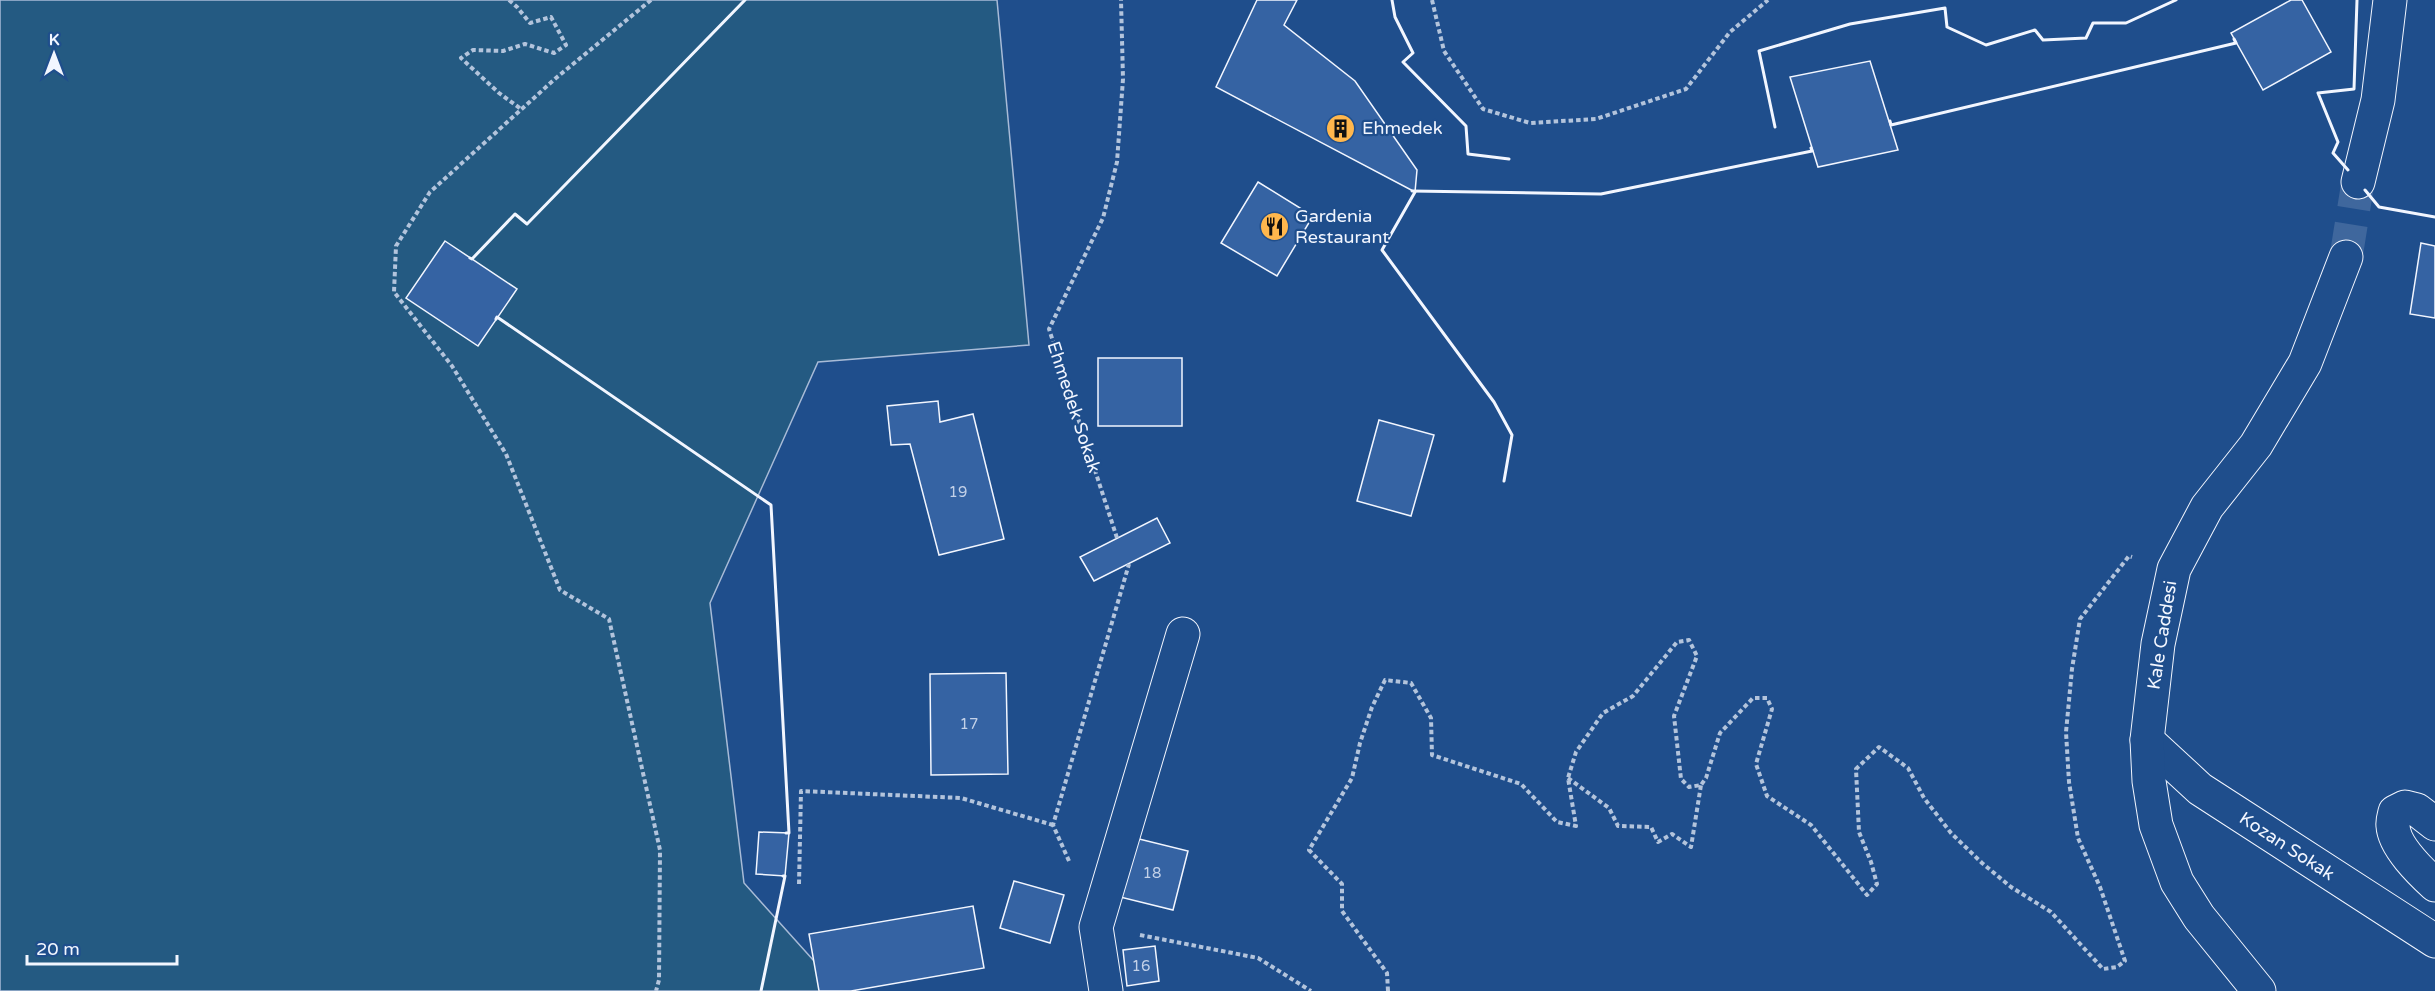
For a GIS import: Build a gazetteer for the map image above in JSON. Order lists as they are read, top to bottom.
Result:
{
  "streets": {
    "street": ["Kale Caddesi", "Kozan Sokak"],
    "path": ["Ehmedek Sokak"]
  },
  "crossings": [
    ["Kale Caddesi", "Kozan Sokak"]
  ],
  "places": {
    "building": ["Ehmedek"],
    "restaurant": ["Gardenia Restaurant"]
  },
  "house_numbers": [
    "19",
    "17",
    "18",
    "16"
  ],
  "scale_bar": "20 m",
  "north": "top"
}
